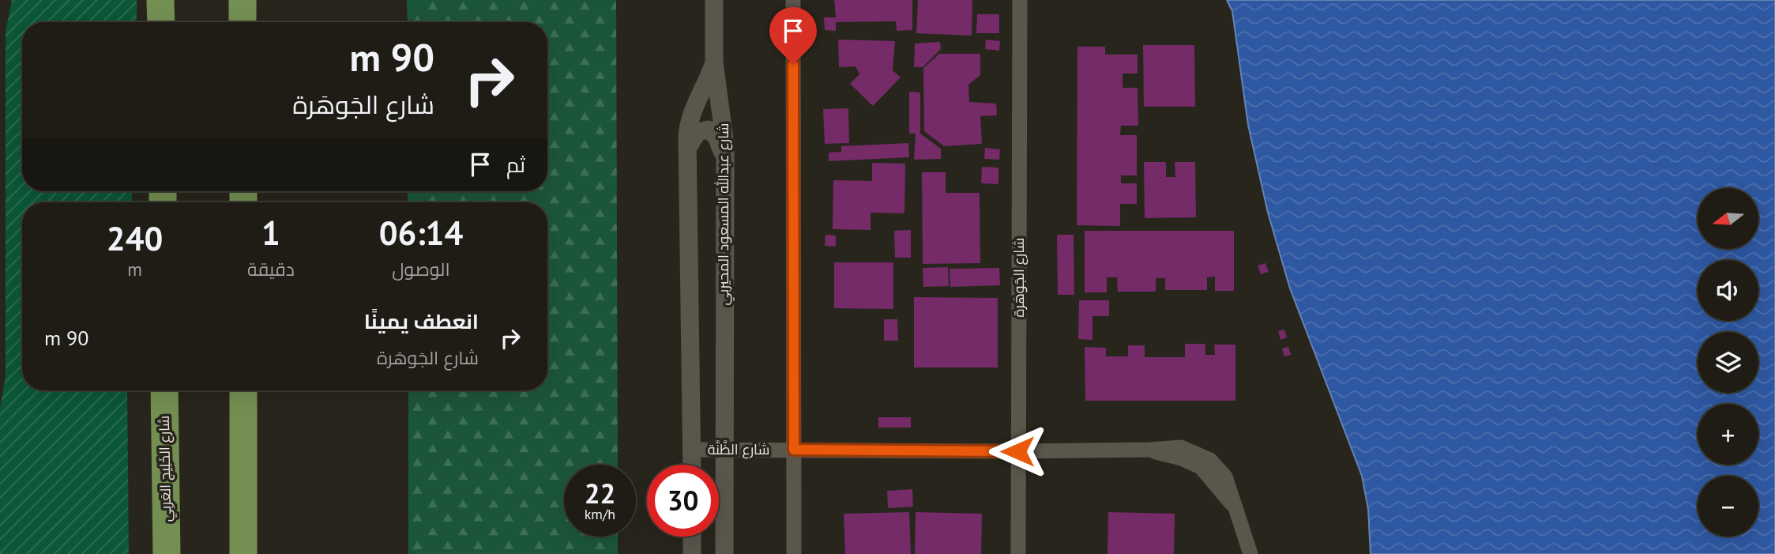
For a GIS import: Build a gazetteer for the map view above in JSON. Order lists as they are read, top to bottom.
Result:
{
  "streets": {
    "highway": ["شارع الخَلِيج العَربِي"],
    "street": ["شارع عبدالله المسعود المحيربي", "شارع الجَوهَرة", "شارع الظَّنَّة"]
  },
  "crossings": [
    ["شارع عبدالله المسعود المحيربي", "شارع الظَّنَّة"],
    ["شارع الجَوهَرة", "شارع الظَّنَّة"]
  ],
  "north": "left",
  "page": {
    "turn": ["90 m", "شارع الجَوهَرة"],
    "then": "ثم",
    "map_buttons": ["+", "−"],
    "eta": [
      "06:14",
      "الوصول",
      "1",
      "دقيقة",
      "240",
      "m"
    ],
    "list": [
      {
        "name": "انعطف يمينًا",
        "note": "شارع الجَوهَرة",
        "value": "90 m"
      }
    ],
    "speed": "22 km/h",
    "limit": "30"
  }
}
